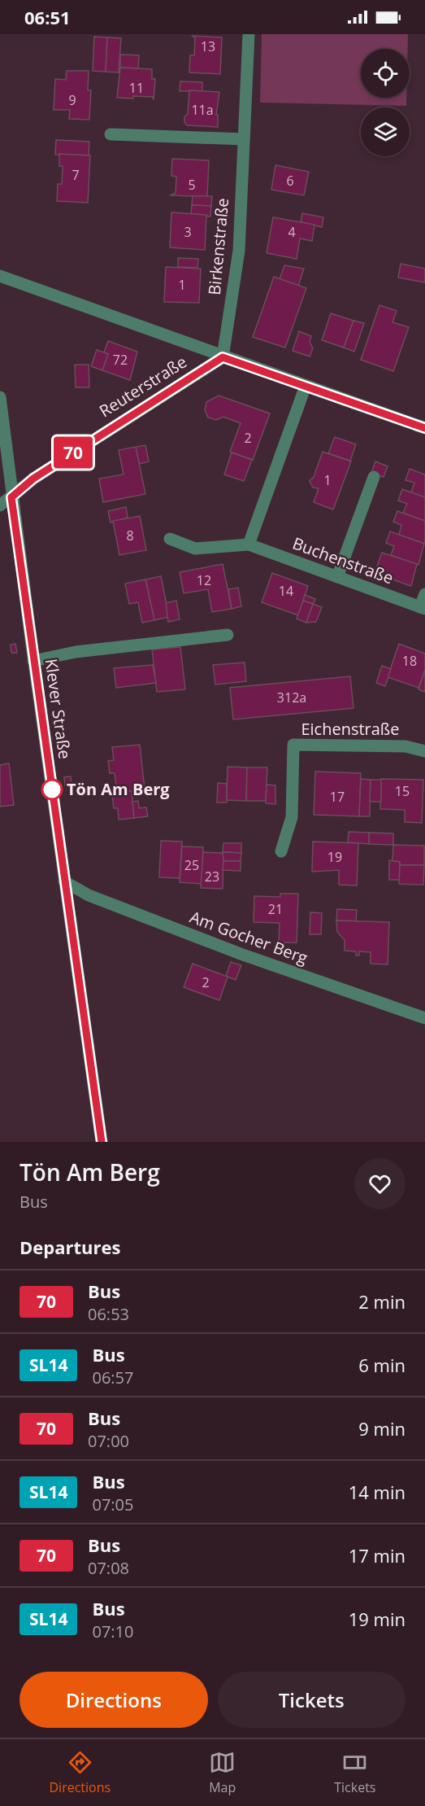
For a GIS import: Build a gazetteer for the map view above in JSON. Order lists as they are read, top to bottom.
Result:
{
  "streets": {
    "street": [
      "Birkenstraße",
      "Reuterstraße",
      "Buchenstraße",
      "Klever Straße",
      "Eichenstraße",
      "Am Gocher Berg"
    ]
  },
  "crossings": [
    ["Birkenstraße", "Reuterstraße"],
    ["Reuterstraße", "Klever Straße"],
    ["Klever Straße", "Am Gocher Berg"]
  ],
  "places": ["Tön Am Berg"],
  "lines": ["bus line 70"],
  "house_numbers": [
    "13",
    "11",
    "9",
    "11a",
    "7",
    "6",
    "5",
    "3",
    "4",
    "1",
    "72",
    "2",
    "1",
    "8",
    "12",
    "14",
    "18",
    "312a",
    "15",
    "17",
    "19",
    "25",
    "23",
    "21",
    "2"
  ],
  "page": {
    "status": "06:51",
    "on_map": "70",
    "heading": [
      ["Tön Am Berg", "Bus"],
      "Departures"
    ],
    "list": [
      {
        "mark": "70",
        "name": "Bus",
        "note": "06:53",
        "value": "2 min"
      },
      {
        "mark": "SL14",
        "name": "Bus",
        "note": "06:57",
        "value": "6 min"
      },
      {
        "mark": "70",
        "name": "Bus",
        "note": "07:00",
        "value": "9 min"
      },
      {
        "mark": "SL14",
        "name": "Bus",
        "note": "07:05",
        "value": "14 min"
      },
      {
        "mark": "70",
        "name": "Bus",
        "note": "07:08",
        "value": "17 min"
      },
      {
        "mark": "SL14",
        "name": "Bus",
        "note": "07:10",
        "value": "19 min"
      }
    ],
    "buttons": ["Directions", "Tickets"],
    "tabs": ["Directions", "Map", "Tickets"]
  }
}
